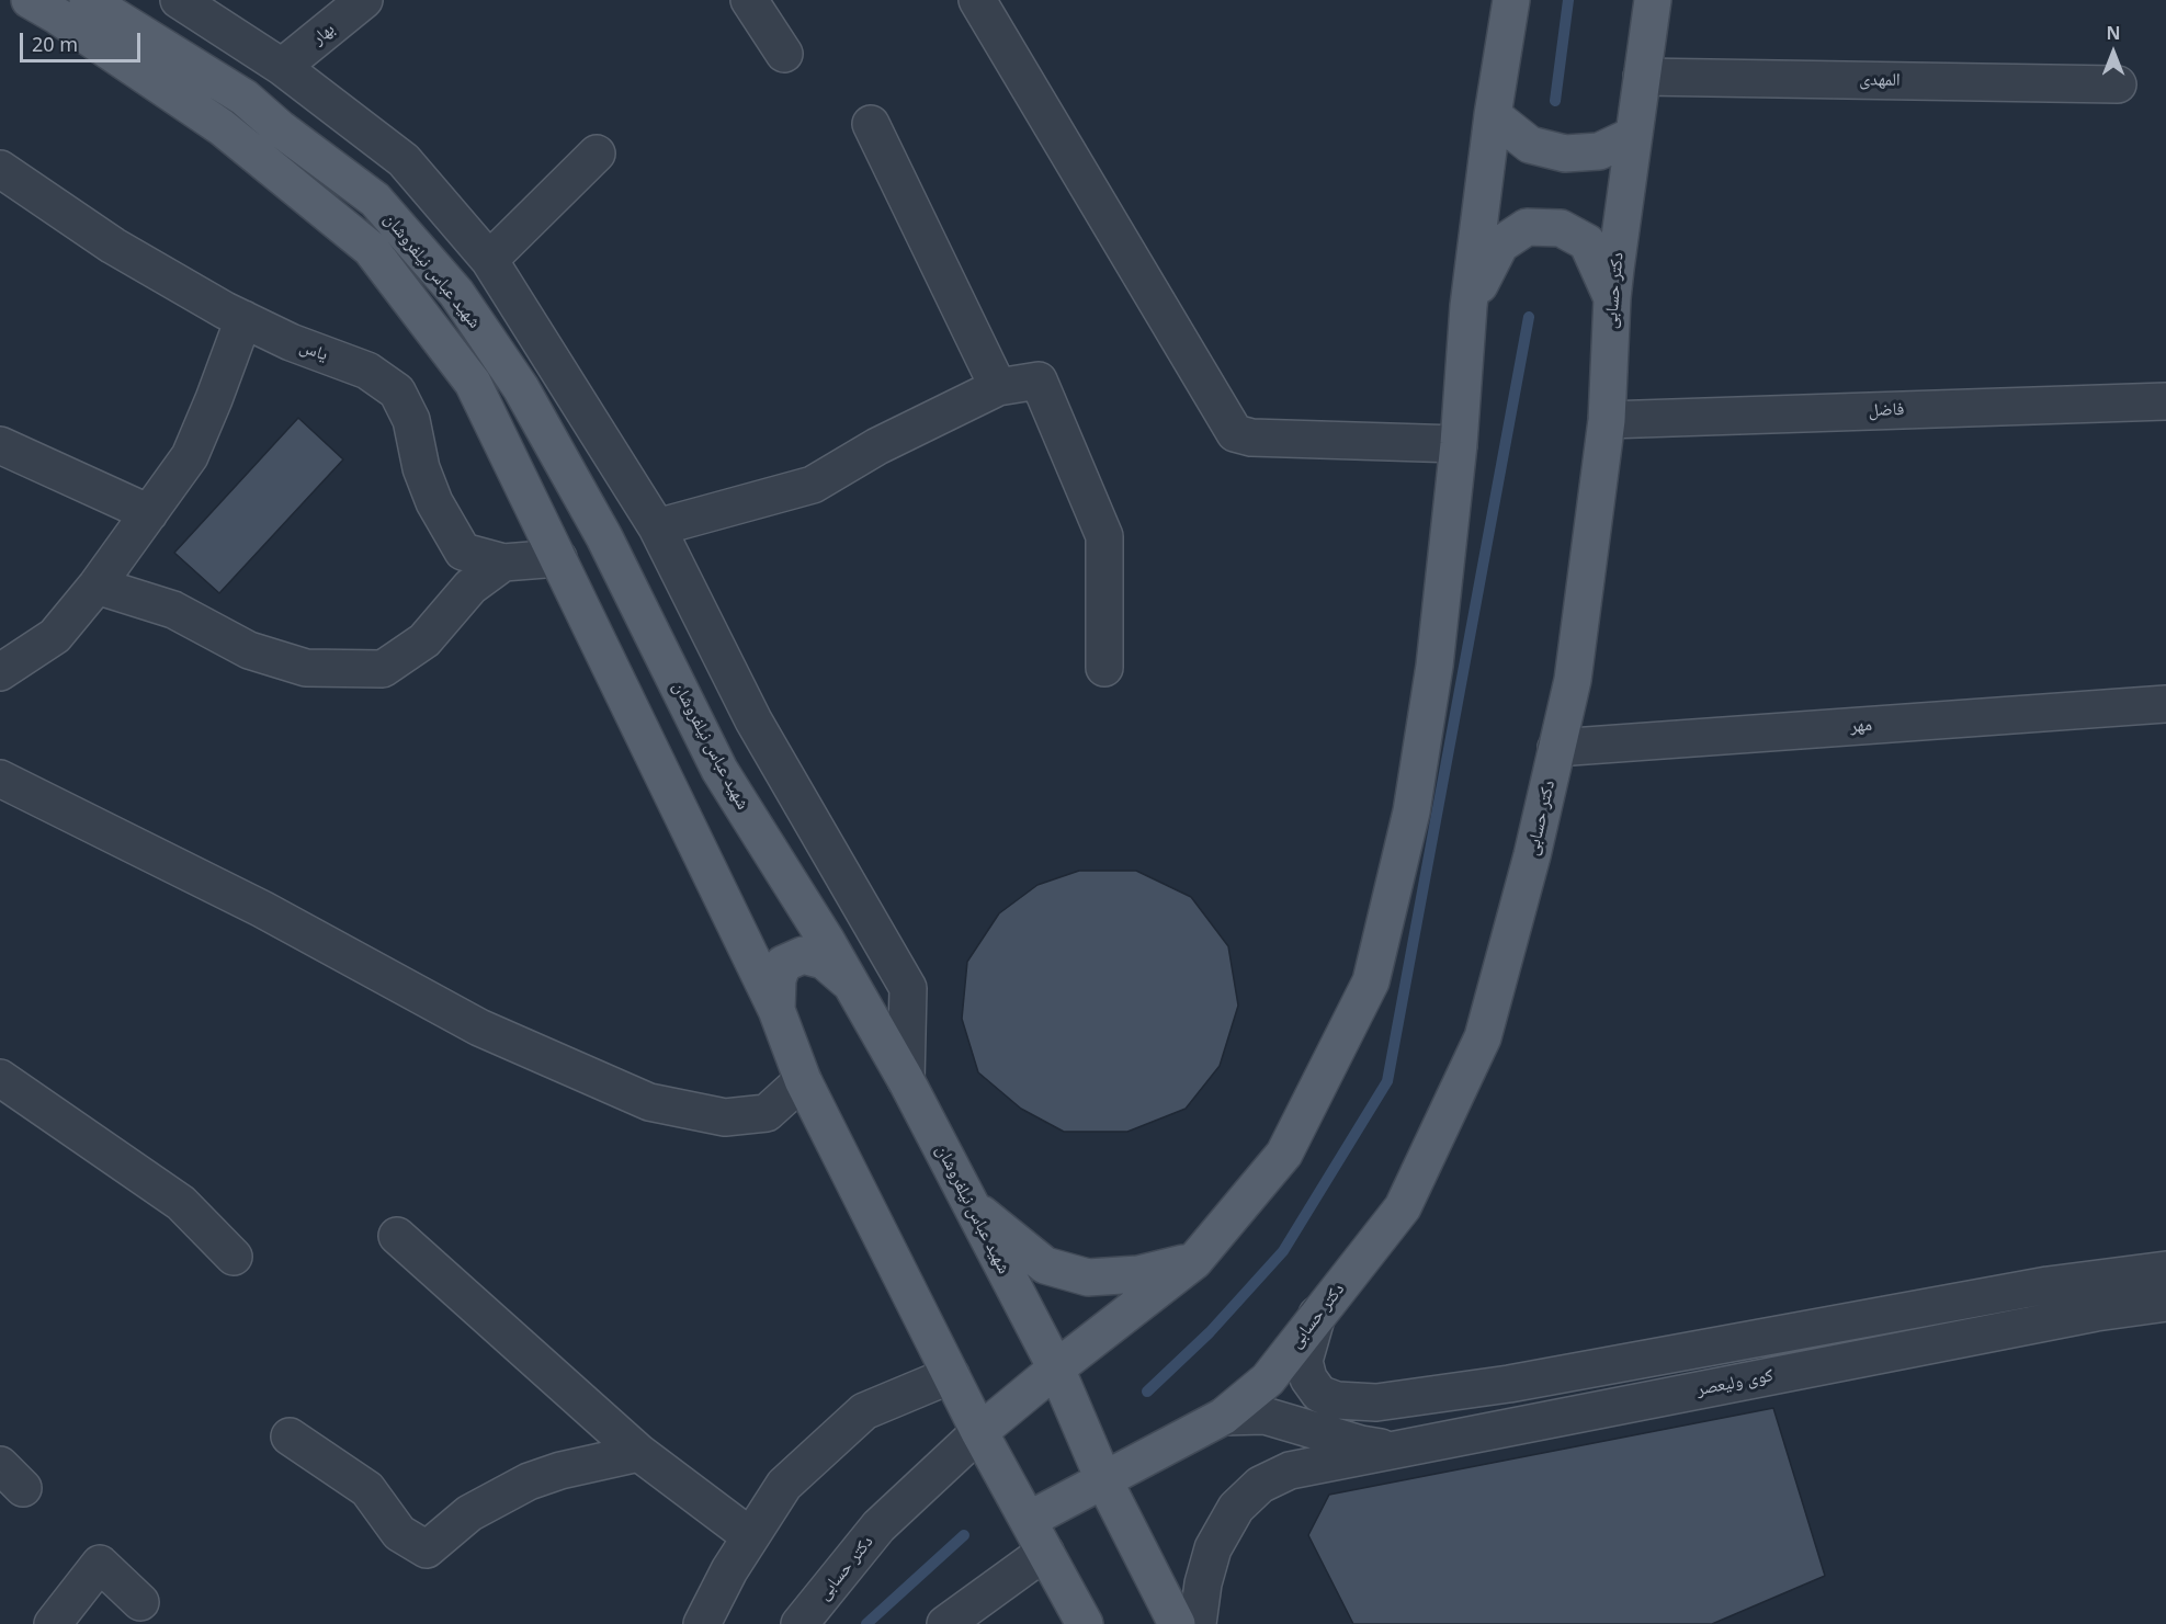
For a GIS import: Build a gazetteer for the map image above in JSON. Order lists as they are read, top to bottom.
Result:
{
  "streets": {
    "main road": ["شهید عباس نیلفروشان", "دکتر حسابی"],
    "street": [
      "بهار",
      "المهدی",
      "یاس",
      "فاضل",
      "مهر",
      "کوی ولیعصر"
    ]
  },
  "crossings": [
    ["المهدی", "دکتر حسابی"],
    ["شهید عباس نیلفروشان", "دکتر حسابی"],
    ["شهید عباس نیلفروشان", "یاس"],
    ["دکتر حسابی", "فاضل"],
    ["دکتر حسابی", "مهر"]
  ],
  "scale_bar": "20 m",
  "north": "top"
}
